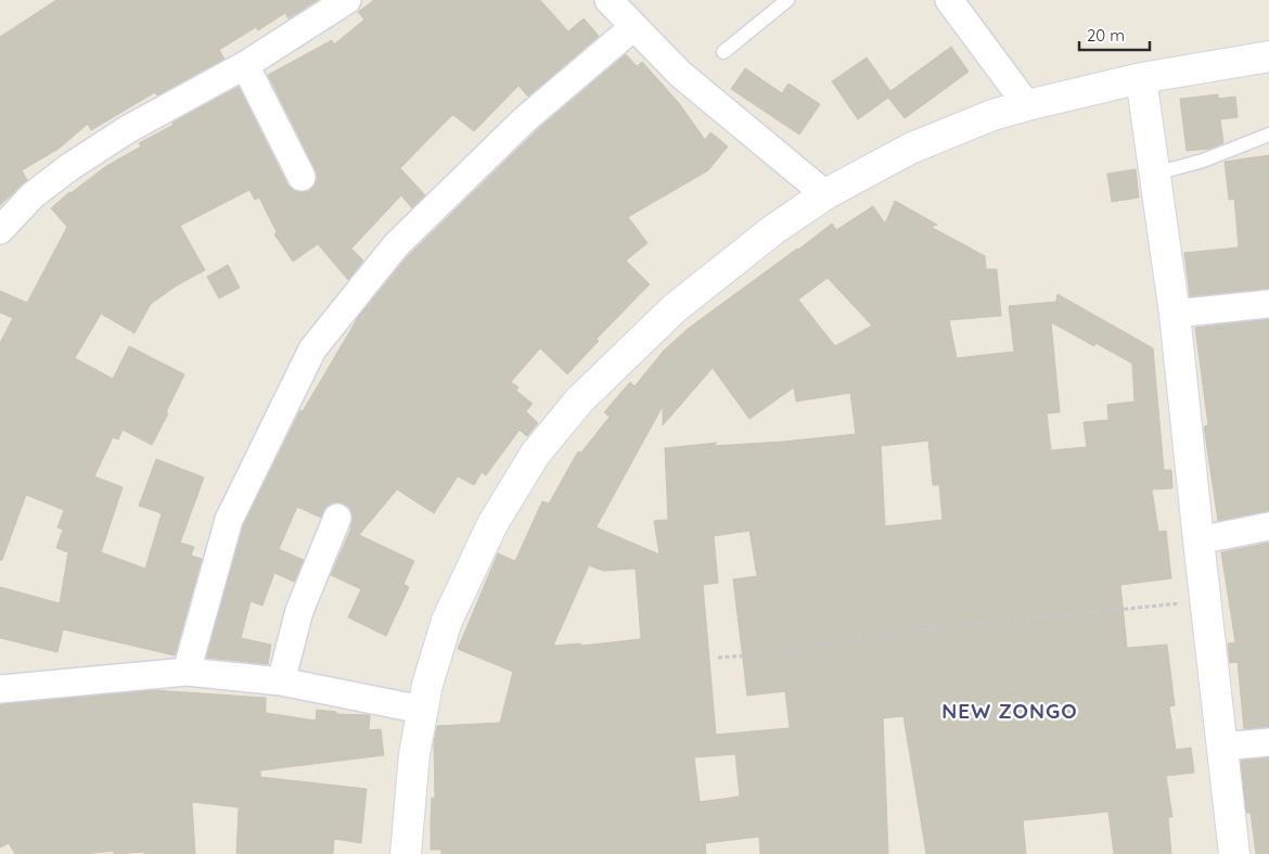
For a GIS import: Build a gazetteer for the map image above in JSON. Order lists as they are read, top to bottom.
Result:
{
  "districts": ["NEW ZONGO"],
  "scale_bar": "20 m"
}
